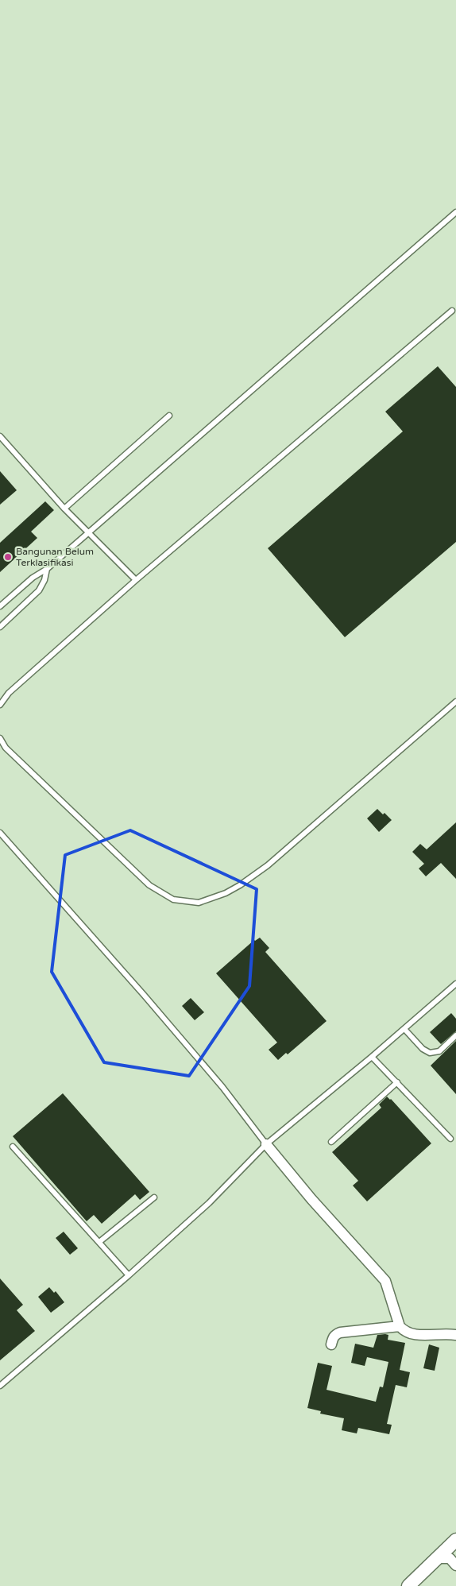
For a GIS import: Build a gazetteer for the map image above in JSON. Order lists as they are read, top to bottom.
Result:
{
  "places": ["Bangunan Belum Terklasifikasi"]
}
